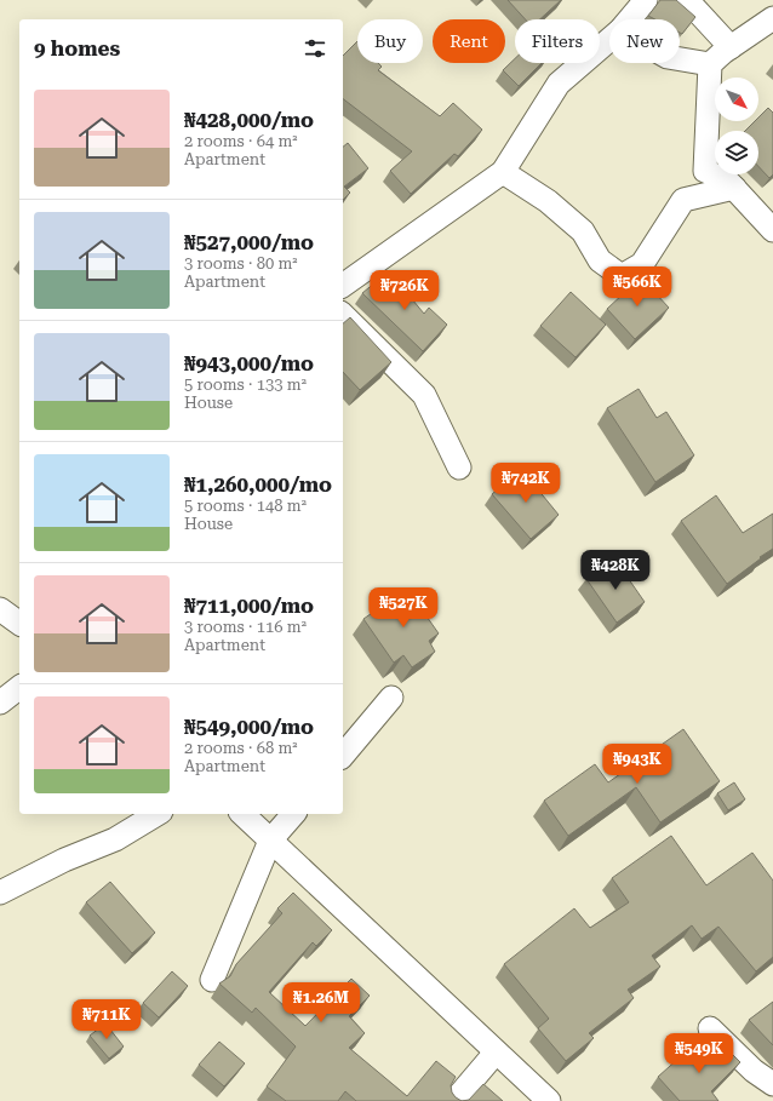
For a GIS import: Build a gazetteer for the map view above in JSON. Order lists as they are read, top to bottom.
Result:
{
  "north": "bottom right",
  "page": {
    "chip": [
      "Buy",
      "Rent",
      "Filters",
      "New"
    ],
    "heading": "9 homes",
    "list": [
      {
        "name": "₦428,000/mo",
        "note": "2 rooms · 64 m² · Apartment"
      },
      {
        "name": "₦527,000/mo",
        "note": "3 rooms · 80 m² · Apartment"
      },
      {
        "name": "₦943,000/mo",
        "note": "5 rooms · 133 m² · House"
      },
      {
        "name": "₦1,260,000/mo",
        "note": "5 rooms · 148 m² · House"
      },
      {
        "name": "₦711,000/mo",
        "note": "3 rooms · 116 m² · Apartment"
      },
      {
        "name": "₦549,000/mo",
        "note": "2 rooms · 68 m² · Apartment"
      }
    ],
    "price": [
      "₦566K",
      "₦726K",
      "₦742K",
      "₦428K",
      "₦527K",
      "₦943K",
      "₦1.26M",
      "₦711K",
      "₦549K"
    ]
  }
}
